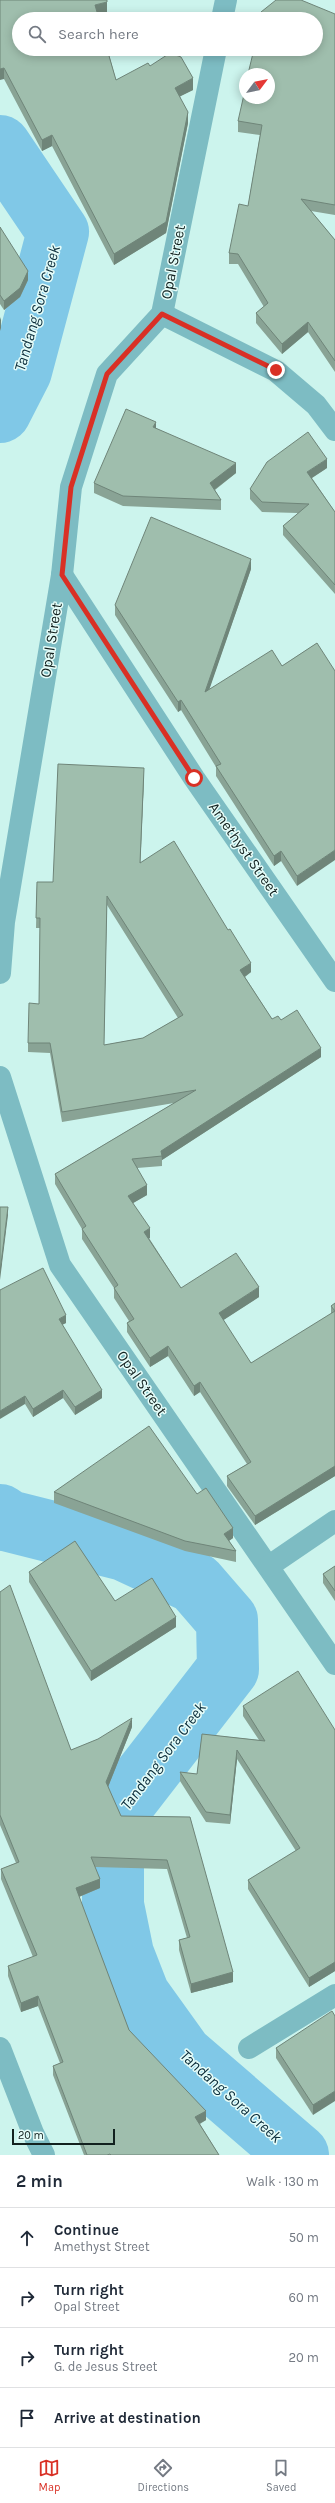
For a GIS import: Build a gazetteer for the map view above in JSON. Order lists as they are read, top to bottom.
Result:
{
  "streets": {
    "street": ["Opal Street", "Amethyst Street"]
  },
  "crossings": [
    ["Opal Street", "Amethyst Street"]
  ],
  "water": ["Tandang Sora Creek"],
  "scale_bar": "20 m",
  "north": "top right",
  "page": {
    "search": "Search here",
    "scale": "20 m",
    "heading": ["2 min", "Walk · 130 m"],
    "list": [
      ["Continue", "Amethyst Street", "50 m"],
      ["Turn right", "Opal Street", "60 m"],
      ["Turn right", "G. de Jesus Street", "20 m"],
      "Arrive at destination"
    ],
    "nav": ["Map", "Directions", "Saved"]
  }
}
